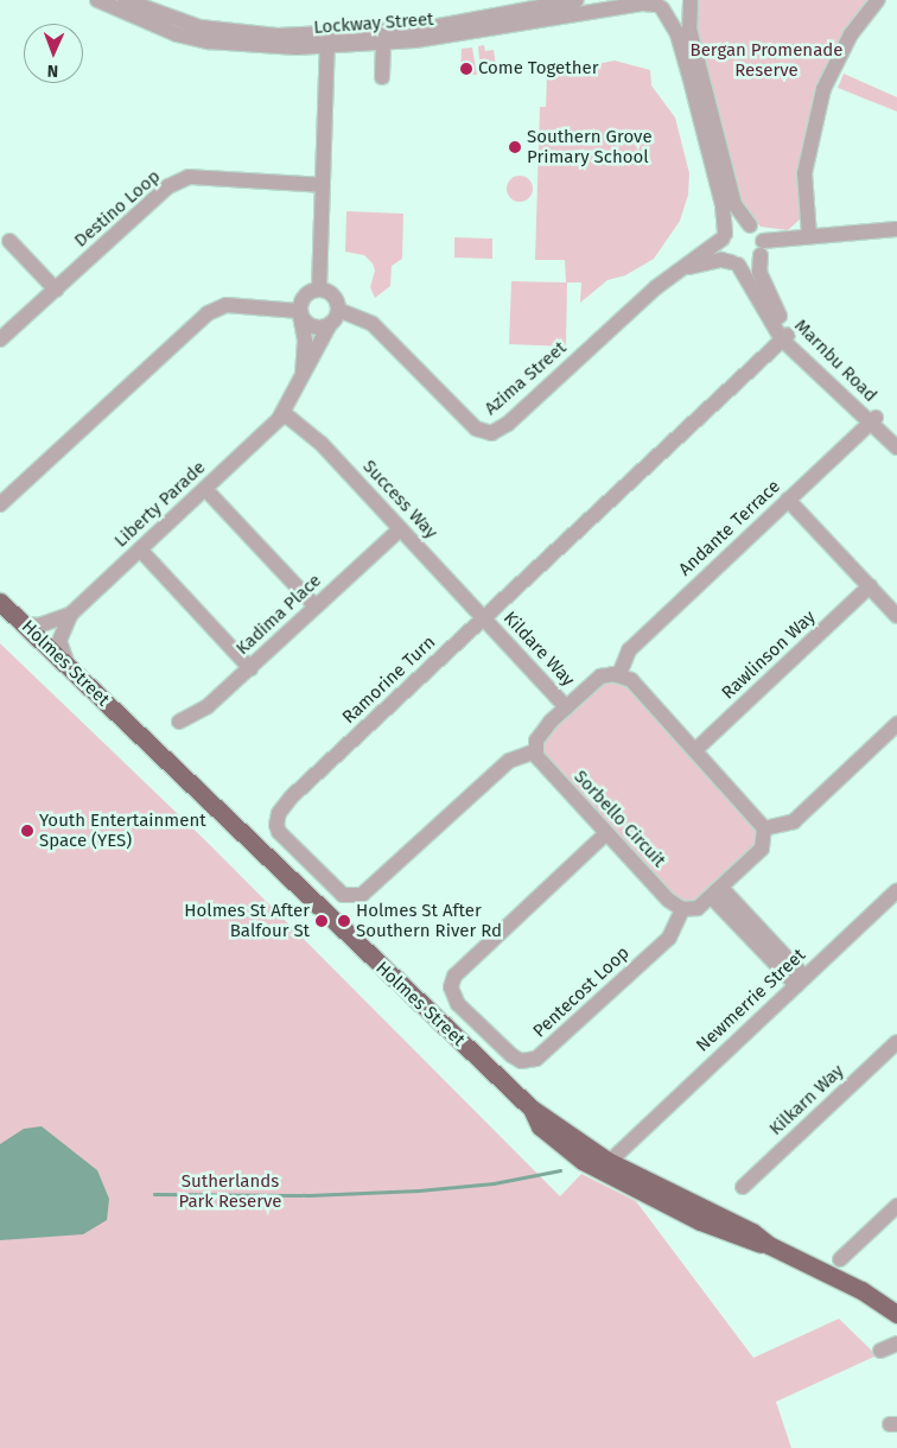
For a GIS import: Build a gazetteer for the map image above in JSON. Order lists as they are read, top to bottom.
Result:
{
  "streets": {
    "main road": ["Holmes Street"],
    "street": [
      "Lockway Street",
      "Destino Loop",
      "Marnbu Road",
      "Azima Street",
      "Success Way",
      "Liberty Parade",
      "Andante Terrace",
      "Kadima Place",
      "Kildare Way",
      "Rawlinson Way",
      "Ramorine Turn",
      "Sorbello Circuit",
      "Pentecost Loop",
      "Newmerrie Street",
      "Kilkarn Way"
    ]
  },
  "crossings": [
    ["Marnbu Road", "Andante Terrace"],
    ["Marnbu Road", "Ramorine Turn"],
    ["Azima Street", "Liberty Parade"],
    ["Success Way", "Liberty Parade"],
    ["Success Way", "Kadima Place"],
    ["Success Way", "Kildare Way"],
    ["Success Way", "Ramorine Turn"],
    ["Liberty Parade", "Holmes Street"],
    ["Kildare Way", "Ramorine Turn"],
    ["Holmes Street", "Newmerrie Street"],
    ["Ramorine Turn", "Sorbello Circuit"],
    ["Sorbello Circuit", "Pentecost Loop"]
  ],
  "parks": ["Bergan Promenade Reserve", "Sutherlands Park Reserve"],
  "places": [
    "Come Together",
    "Southern Grove Primary School",
    "Youth Entertainment Space (YES)",
    "Holmes St After Balfour St",
    "Holmes St After Southern River Rd"
  ],
  "north": "bottom"
}
